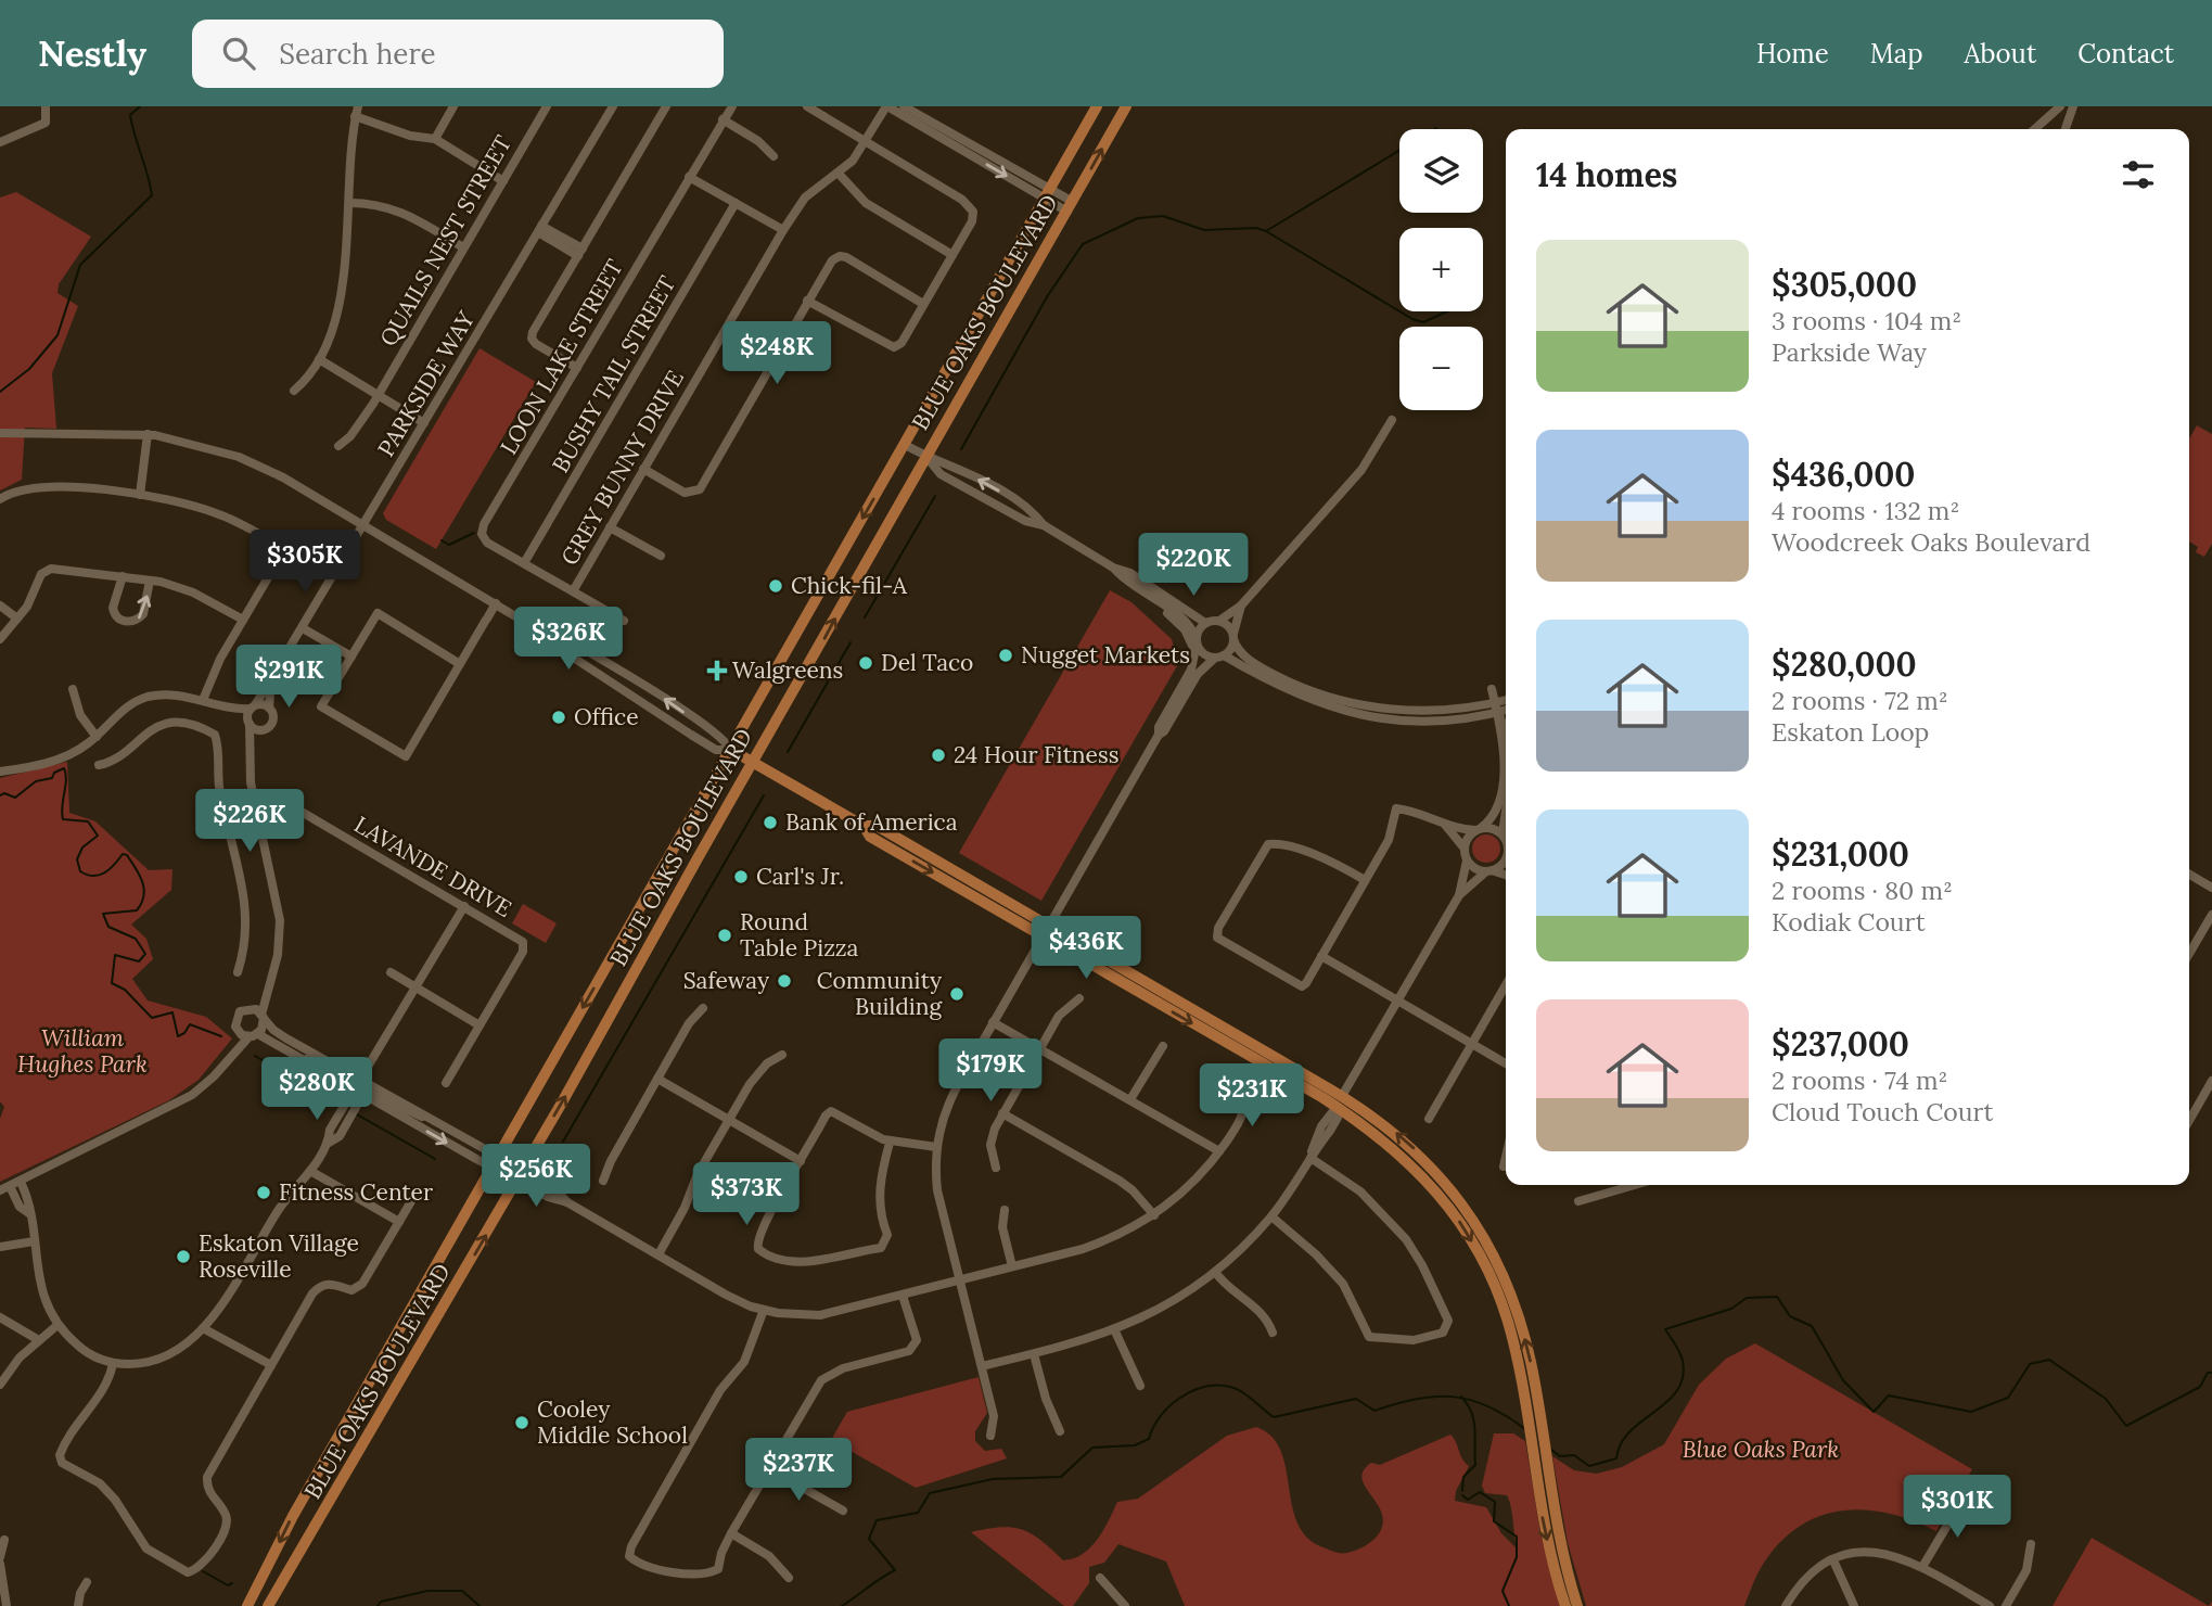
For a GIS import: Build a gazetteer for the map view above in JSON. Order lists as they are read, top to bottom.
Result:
{
  "streets": {
    "main road": ["BLUE OAKS BOULEVARD"],
    "street": [
      "QUAILS NEST STREET",
      "LOON LAKE STREET",
      "BUSHY TAIL STREET",
      "PARKSIDE WAY",
      "GREY BUNNY DRIVE",
      "LAVANDE DRIVE"
    ]
  },
  "crossings": [
    ["LOON LAKE STREET", "BUSHY TAIL STREET"],
    ["LOON LAKE STREET", "GREY BUNNY DRIVE"]
  ],
  "parks": ["William Hughes Park", "Blue Oaks Park"],
  "places": {
    "other": [
      "Chick-fil-A",
      "Nugget Markets",
      "Del Taco",
      "Office",
      "24 Hour Fitness",
      "Bank of America",
      "Carl's Jr.",
      "Round Table Pizza",
      "Safeway",
      "Community Building",
      "Fitness Center",
      "Eskaton Village Roseville",
      "Cooley Middle School"
    ],
    "health": ["Walgreens"]
  },
  "page": {
    "header": "Nestly",
    "search": "Search here",
    "nav": [
      "Home",
      "Map",
      "About",
      "Contact"
    ],
    "map_buttons": ["+", "−"],
    "heading": "14 homes",
    "list": [
      {
        "name": "$305,000",
        "note": "3 rooms · 104 m² · Parkside Way"
      },
      {
        "name": "$436,000",
        "note": "4 rooms · 132 m² · Woodcreek Oaks Boulevard"
      },
      {
        "name": "$280,000",
        "note": "2 rooms · 72 m² · Eskaton Loop"
      },
      {
        "name": "$231,000",
        "note": "2 rooms · 80 m² · Kodiak Court"
      },
      {
        "name": "$237,000",
        "note": "2 rooms · 74 m² · Cloud Touch Court"
      }
    ],
    "price": [
      "$248K",
      "$305K",
      "$220K",
      "$326K",
      "$291K",
      "$226K",
      "$436K",
      "$179K",
      "$280K",
      "$231K",
      "$256K",
      "$373K",
      "$237K",
      "$301K"
    ]
  }
}
